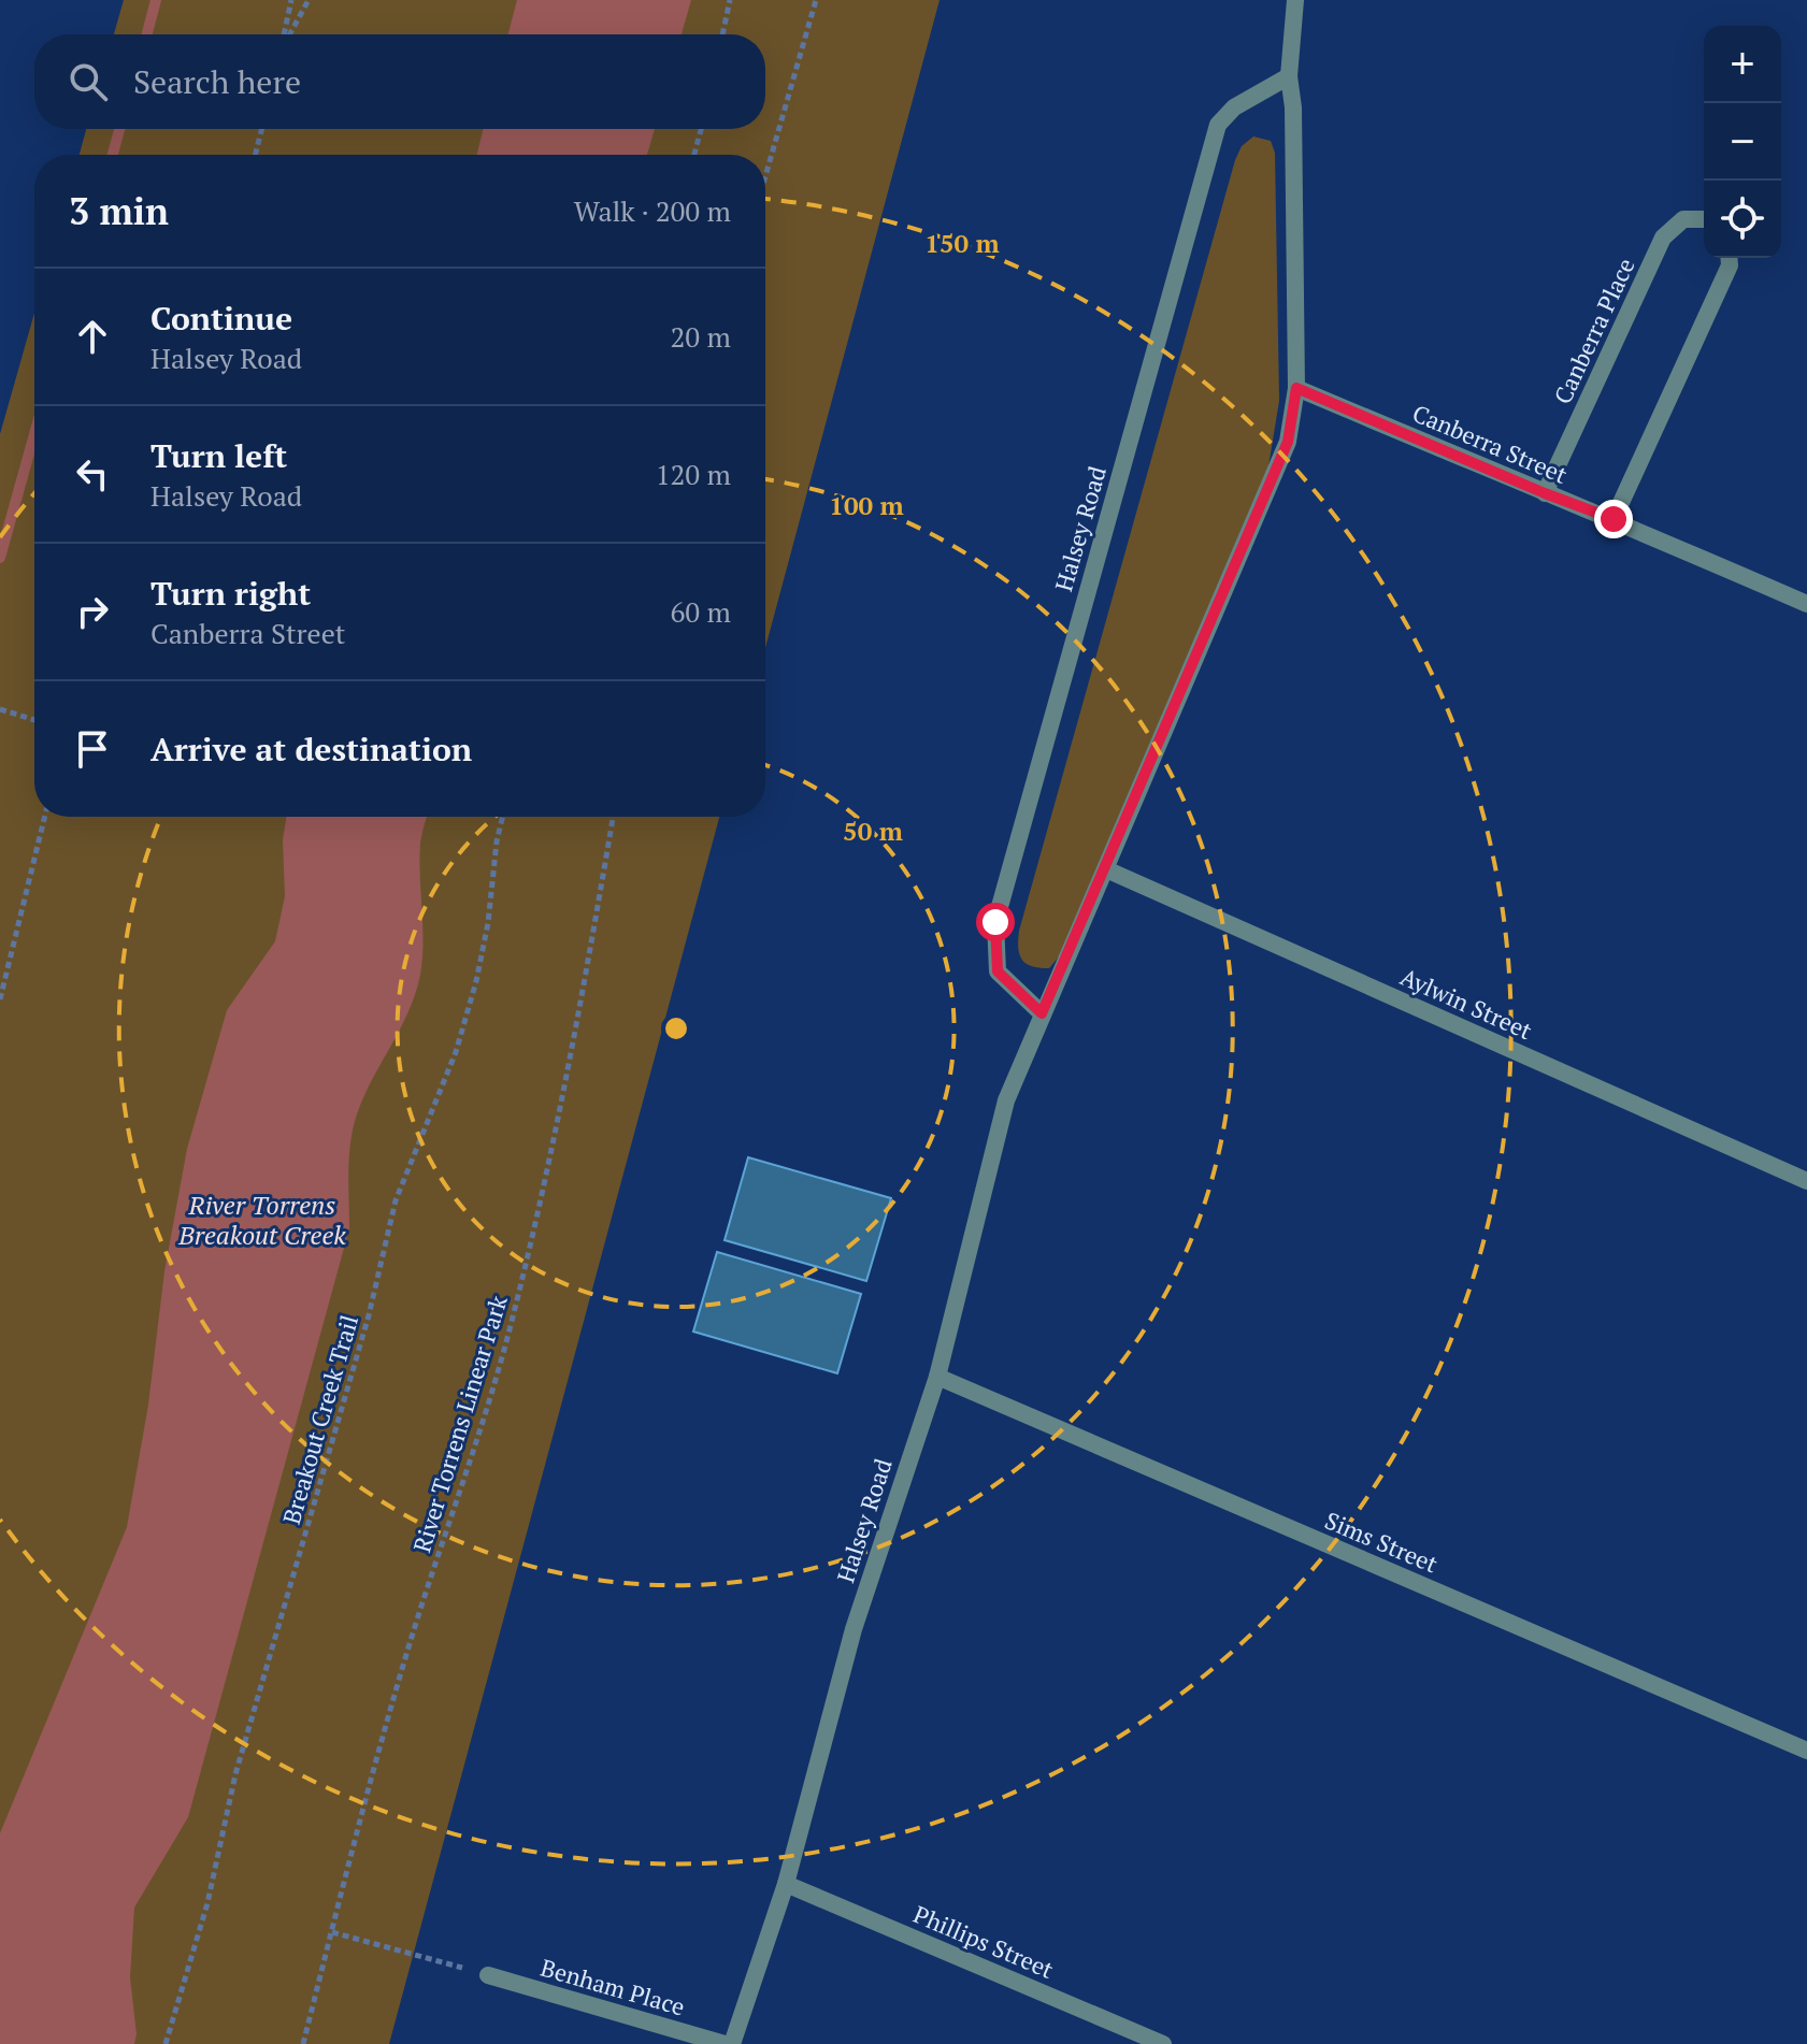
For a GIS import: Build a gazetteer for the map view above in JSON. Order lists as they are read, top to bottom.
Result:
{
  "streets": {
    "street": [
      "Canberra Place",
      "Canberra Street",
      "Halsey Road",
      "Aylwin Street",
      "Sims Street",
      "Phillips Street",
      "Benham Place"
    ],
    "path": ["Breakout Creek Trail", "River Torrens Linear Park"]
  },
  "crossings": [
    ["Canberra Place", "Canberra Street"],
    ["Canberra Street", "Halsey Road"],
    ["Halsey Road", "Aylwin Street"],
    ["Halsey Road", "Sims Street"],
    ["Halsey Road", "Phillips Street"]
  ],
  "water": ["River Torrens Breakout Creek"],
  "page": {
    "map_buttons": ["+", "−"],
    "search": "Search here",
    "heading": ["3 min", "Walk · 200 m"],
    "list": [
      ["Continue", "Halsey Road", "20 m"],
      ["Turn left", "Halsey Road", "120 m"],
      ["Turn right", "Canberra Street", "60 m"],
      "Arrive at destination"
    ]
  },
  "rings": ["150 m", "100 m", "50 m"]
}
